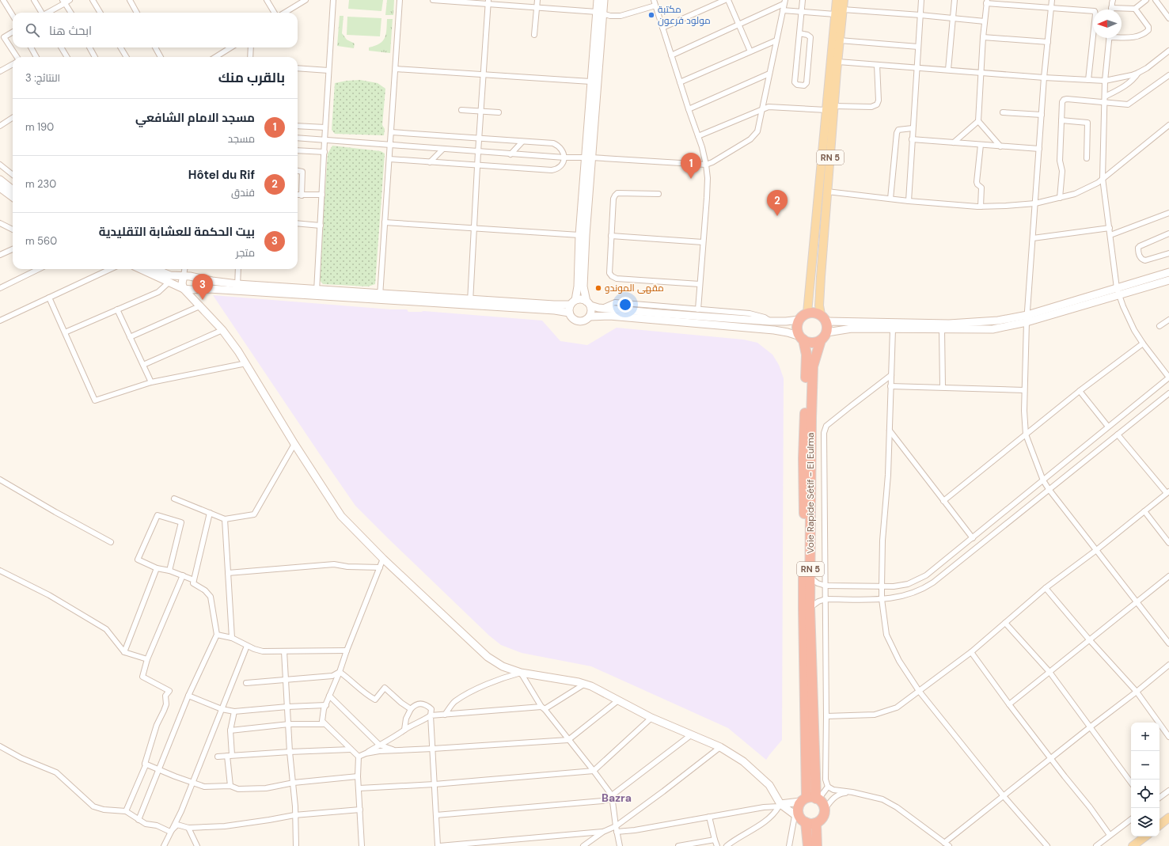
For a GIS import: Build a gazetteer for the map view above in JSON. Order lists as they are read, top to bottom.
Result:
{
  "streets": {
    "highway": ["RN 5", "Voie Rapide Sétif - El Eulma"]
  },
  "crossings": [
    ["RN 5", "Voie Rapide Sétif - El Eulma"]
  ],
  "districts": ["Bazra"],
  "places": ["مكتبة مولود فرعون", "مقهى الموندو"],
  "north": "left",
  "page": {
    "search": "ابحث هنا",
    "heading": ["بالقرب منك", "النتائج: 3"],
    "list": [
      {
        "mark": "1",
        "name": "مسجد الامام الشافعي",
        "note": "مسجد",
        "value": "190 m"
      },
      {
        "mark": "2",
        "name": "Hôtel du Rif",
        "note": "فندق",
        "value": "230 m"
      },
      {
        "mark": "3",
        "name": "بيت الحكمة للعشابة التقليدية",
        "note": "متجر",
        "value": "560 m"
      }
    ],
    "pins": ["1", "2", "3"],
    "map_buttons": ["+", "−"]
  }
}
